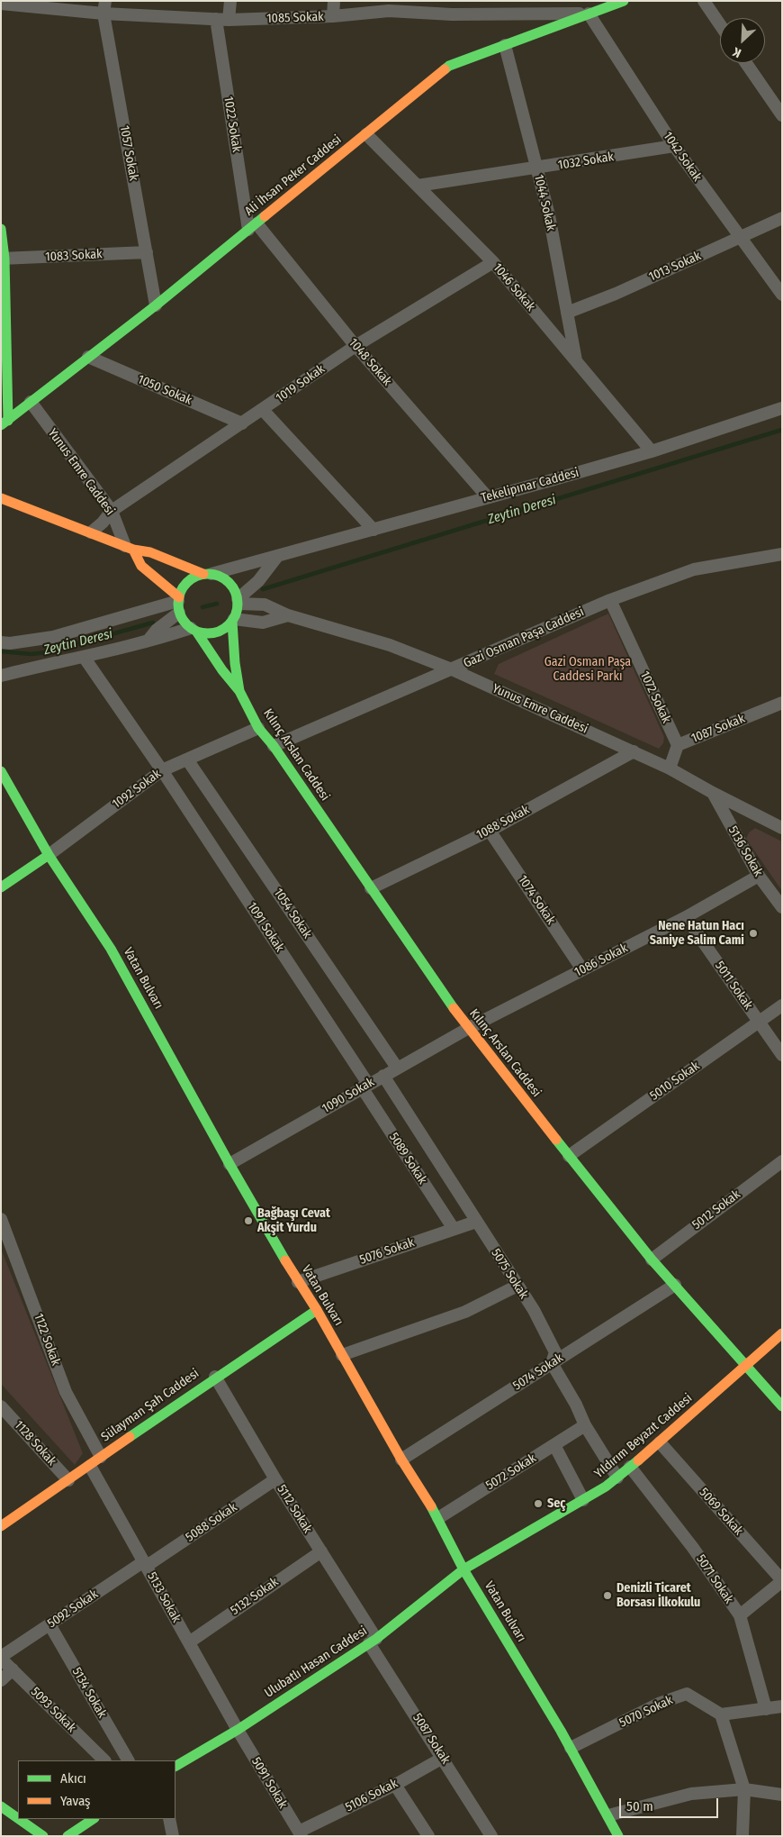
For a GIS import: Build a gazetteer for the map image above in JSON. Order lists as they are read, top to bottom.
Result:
{
  "streets": {
    "street": [
      "1085 Sokak",
      "1022 Sokak",
      "1057 Sokak",
      "1042 Sokak",
      "1032 Sokak",
      "Ali İhsan Peker Caddesi",
      "1044 Sokak",
      "1083 Sokak",
      "1013 Sokak",
      "1046 Sokak",
      "1048 Sokak",
      "1019 Sokak",
      "1050 Sokak",
      "Yunus Emre Caddesi",
      "Tekelipınar Caddesi",
      "Gazi Osman Paşa Caddesi",
      "1072 Sokak",
      "1087 Sokak",
      "Kılınç Arslan Caddesi",
      "1092 Sokak",
      "1088 Sokak",
      "5136 Sokak",
      "1074 Sokak",
      "1054 Sokak",
      "1091 Sokak",
      "1086 Sokak",
      "Vatan Bulvarı",
      "5011 Sokak",
      "5010 Sokak",
      "1090 Sokak",
      "5089 Sokak",
      "5012 Sokak",
      "5076 Sokak",
      "5075 Sokak",
      "1122 Sokak",
      "5074 Sokak",
      "Sülayman Şah Caddesi",
      "Yıldırım Beyazıt Caddesi",
      "1128 Sokak",
      "5072 Sokak",
      "5112 Sokak",
      "5069 Sokak",
      "5088 Sokak",
      "5071 Sokak",
      "5132 Sokak",
      "5133 Sokak",
      "5092 Sokak",
      "Ulubatlı Hasan Caddesi",
      "5134 Sokak",
      "5093 Sokak",
      "5070 Sokak",
      "5087 Sokak",
      "5091 Sokak",
      "5106 Sokak"
    ]
  },
  "crossings": [
    ["1085 Sokak", "1022 Sokak"],
    ["1085 Sokak", "1057 Sokak"],
    ["1085 Sokak", "1042 Sokak"],
    ["1085 Sokak", "Ali İhsan Peker Caddesi"],
    ["1022 Sokak", "Ali İhsan Peker Caddesi"],
    ["1022 Sokak", "1048 Sokak"],
    ["1057 Sokak", "Ali İhsan Peker Caddesi"],
    ["1057 Sokak", "1083 Sokak"],
    ["1042 Sokak", "1032 Sokak"],
    ["1042 Sokak", "Ali İhsan Peker Caddesi"],
    ["1042 Sokak", "1013 Sokak"],
    ["1032 Sokak", "1044 Sokak"],
    ["1032 Sokak", "1046 Sokak"],
    ["Ali İhsan Peker Caddesi", "1044 Sokak"],
    ["Ali İhsan Peker Caddesi", "1046 Sokak"],
    ["Ali İhsan Peker Caddesi", "1048 Sokak"],
    ["Ali İhsan Peker Caddesi", "1050 Sokak"],
    ["Ali İhsan Peker Caddesi", "Yunus Emre Caddesi"],
    ["1044 Sokak", "1013 Sokak"],
    ["1044 Sokak", "1046 Sokak"],
    ["1046 Sokak", "1019 Sokak"],
    ["1046 Sokak", "Tekelipınar Caddesi"],
    ["1048 Sokak", "1019 Sokak"],
    ["1048 Sokak", "Tekelipınar Caddesi"],
    ["1019 Sokak", "1050 Sokak"],
    ["1019 Sokak", "Yunus Emre Caddesi"],
    ["Yunus Emre Caddesi", "Tekelipınar Caddesi"],
    ["Yunus Emre Caddesi", "Gazi Osman Paşa Caddesi"],
    ["Yunus Emre Caddesi", "1087 Sokak"],
    ["Yunus Emre Caddesi", "Kılınç Arslan Caddesi"],
    ["Yunus Emre Caddesi", "1088 Sokak"],
    ["Yunus Emre Caddesi", "5136 Sokak"],
    ["Tekelipınar Caddesi", "Kılınç Arslan Caddesi"],
    ["Gazi Osman Paşa Caddesi", "1072 Sokak"],
    ["Gazi Osman Paşa Caddesi", "Kılınç Arslan Caddesi"],
    ["1072 Sokak", "1087 Sokak"],
    ["Kılınç Arslan Caddesi", "1092 Sokak"],
    ["Kılınç Arslan Caddesi", "1088 Sokak"],
    ["Kılınç Arslan Caddesi", "1086 Sokak"],
    ["Kılınç Arslan Caddesi", "5010 Sokak"],
    ["Kılınç Arslan Caddesi", "1090 Sokak"],
    ["Kılınç Arslan Caddesi", "5012 Sokak"],
    ["Kılınç Arslan Caddesi", "5074 Sokak"],
    ["Kılınç Arslan Caddesi", "Yıldırım Beyazıt Caddesi"],
    ["1092 Sokak", "1054 Sokak"],
    ["1092 Sokak", "1091 Sokak"],
    ["1092 Sokak", "Vatan Bulvarı"],
    ["1088 Sokak", "1074 Sokak"],
    ["5136 Sokak", "1086 Sokak"],
    ["1074 Sokak", "1086 Sokak"],
    ["1054 Sokak", "1090 Sokak"],
    ["1091 Sokak", "1090 Sokak"],
    ["1091 Sokak", "5089 Sokak"],
    ["1086 Sokak", "5011 Sokak"],
    ["1086 Sokak", "1090 Sokak"],
    ["Vatan Bulvarı", "1090 Sokak"],
    ["Vatan Bulvarı", "5076 Sokak"],
    ["Vatan Bulvarı", "5074 Sokak"],
    ["Vatan Bulvarı", "Sülayman Şah Caddesi"],
    ["Vatan Bulvarı", "Yıldırım Beyazıt Caddesi"],
    ["Vatan Bulvarı", "5072 Sokak"],
    ["Vatan Bulvarı", "Ulubatlı Hasan Caddesi"],
    ["Vatan Bulvarı", "5070 Sokak"],
    ["5011 Sokak", "5010 Sokak"],
    ["1090 Sokak", "5089 Sokak"],
    ["1090 Sokak", "5075 Sokak"],
    ["5089 Sokak", "5076 Sokak"],
    ["5076 Sokak", "5075 Sokak"],
    ["5075 Sokak", "5074 Sokak"],
    ["5075 Sokak", "Yıldırım Beyazıt Caddesi"],
    ["5075 Sokak", "5072 Sokak"],
    ["1122 Sokak", "Sülayman Şah Caddesi"],
    ["Sülayman Şah Caddesi", "1128 Sokak"],
    ["Sülayman Şah Caddesi", "5112 Sokak"],
    ["Sülayman Şah Caddesi", "5133 Sokak"],
    ["Yıldırım Beyazıt Caddesi", "5069 Sokak"],
    ["Yıldırım Beyazıt Caddesi", "5071 Sokak"],
    ["Yıldırım Beyazıt Caddesi", "Ulubatlı Hasan Caddesi"],
    ["5112 Sokak", "5088 Sokak"],
    ["5112 Sokak", "5132 Sokak"],
    ["5112 Sokak", "Ulubatlı Hasan Caddesi"],
    ["5112 Sokak", "5087 Sokak"],
    ["5088 Sokak", "5133 Sokak"],
    ["5088 Sokak", "5092 Sokak"],
    ["5132 Sokak", "5133 Sokak"],
    ["5133 Sokak", "5092 Sokak"],
    ["5133 Sokak", "Ulubatlı Hasan Caddesi"],
    ["5133 Sokak", "5091 Sokak"],
    ["5092 Sokak", "5134 Sokak"],
    ["5092 Sokak", "5093 Sokak"],
    ["Ulubatlı Hasan Caddesi", "5087 Sokak"],
    ["Ulubatlı Hasan Caddesi", "5091 Sokak"],
    ["5087 Sokak", "5106 Sokak"],
    ["5091 Sokak", "5106 Sokak"]
  ],
  "water": ["Zeytin Deresi"],
  "parks": ["Gazi Osman Paşa Caddesi Parkı"],
  "places": [
    "Nene Hatun Hacı Saniye Salim Cami",
    "Bağbaşı Cevat Akşit Yurdu",
    "Seç",
    "Denizli Ticaret Borsası İlkokulu"
  ],
  "legend": ["Akıcı", "Yavaş"],
  "scale_bar": "50 m",
  "north": "bottom left"
}
